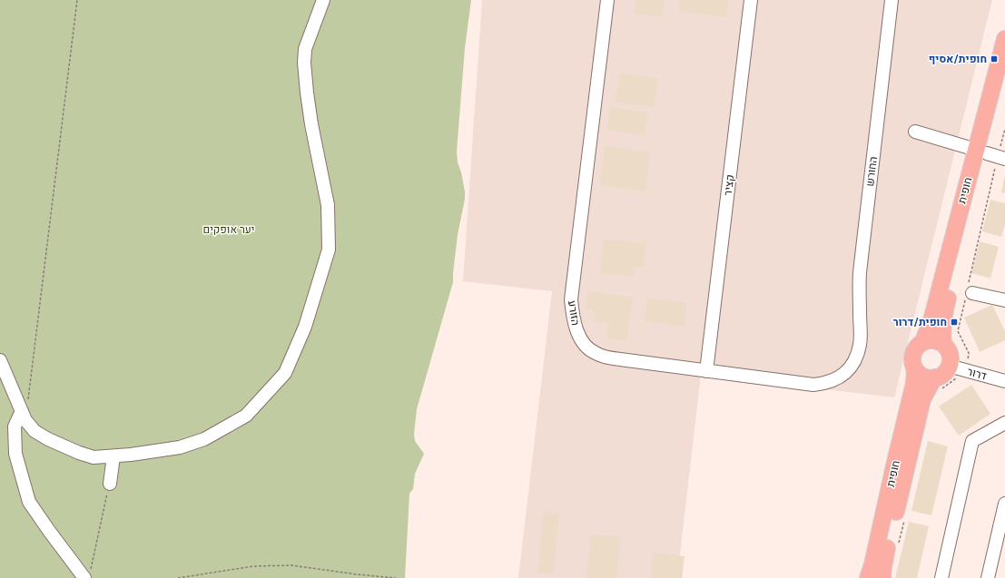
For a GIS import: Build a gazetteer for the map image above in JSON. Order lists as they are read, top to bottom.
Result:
{
  "streets": {
    "main road": ["חופית"],
    "street": [
      "החורש",
      "קציר",
      "הזורע",
      "דרור"
    ]
  },
  "crossings": [
    ["החורש", "הזורע"],
    ["קציר", "הזורע"],
    ["חופית", "דרור"]
  ],
  "parks": ["יער אופקים"],
  "places": {
    "transit": ["חופית/אסיף", "חופית/דרור"]
  }
}
